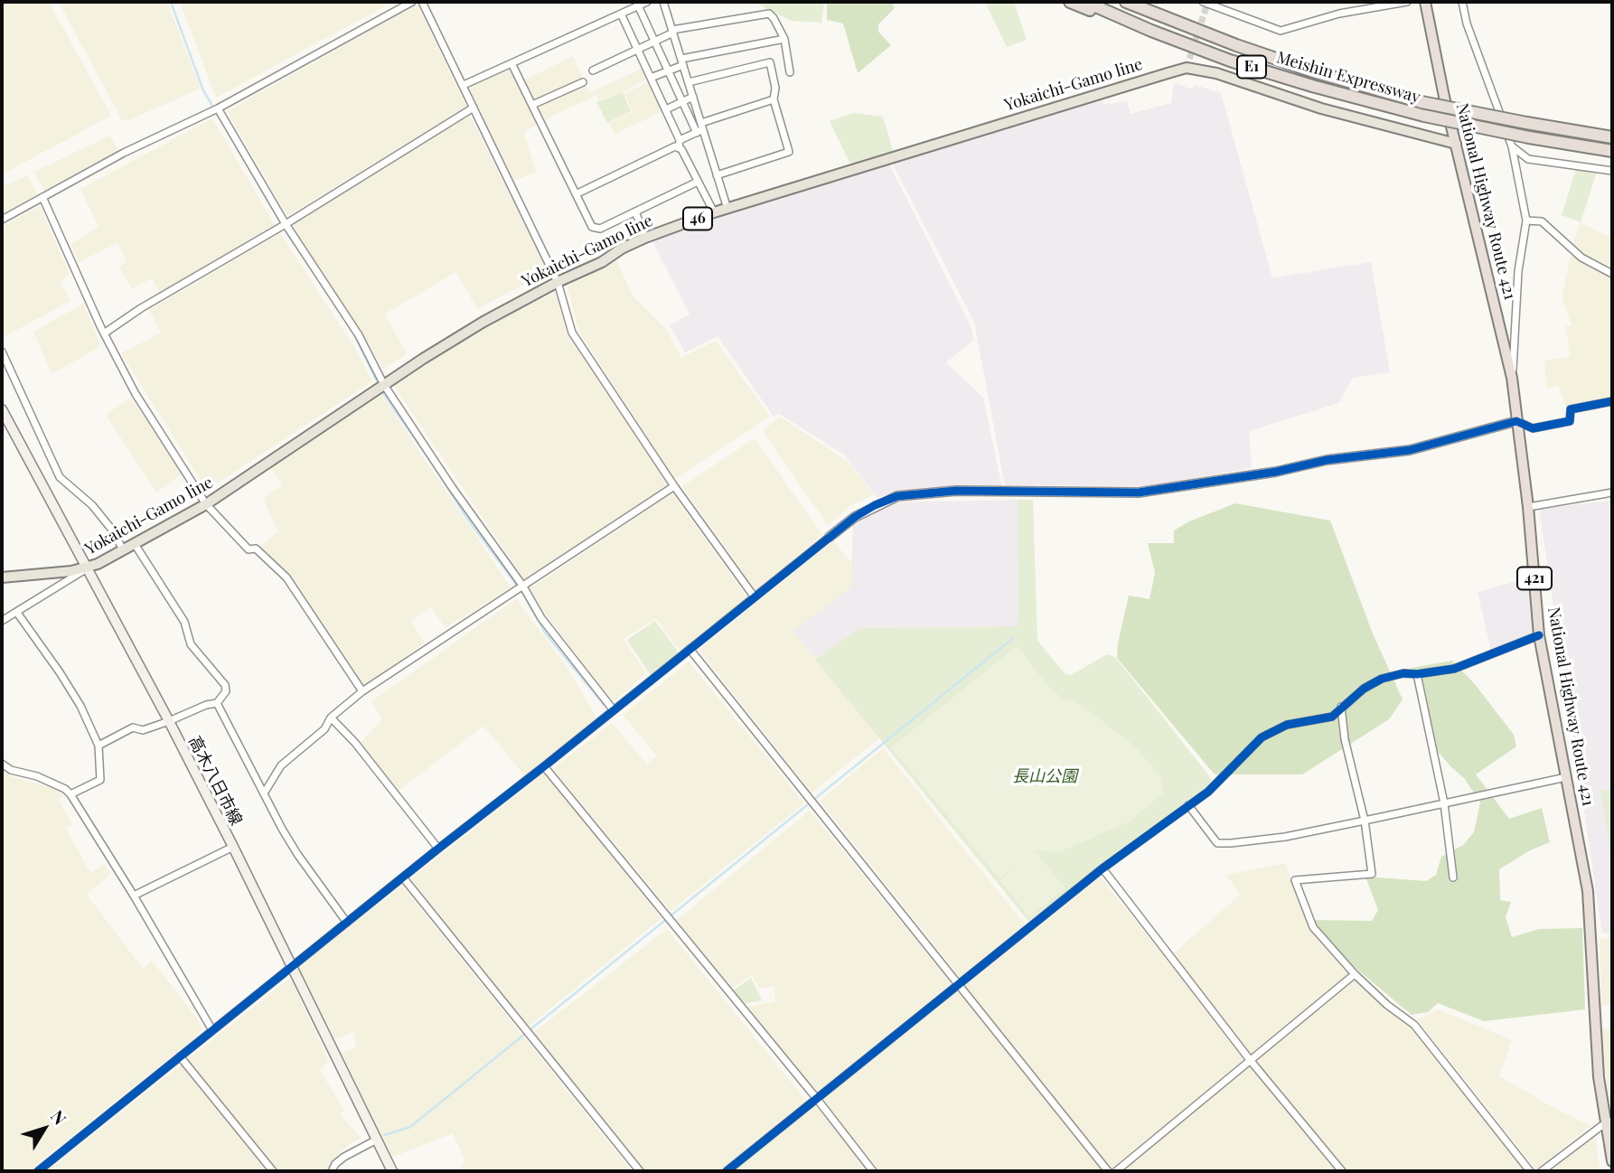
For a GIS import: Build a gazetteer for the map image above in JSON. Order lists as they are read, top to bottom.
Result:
{
  "streets": {
    "highway": [
      "E1",
      "Meishin Expressway",
      "National Highway Route 421",
      "421"
    ],
    "main road": ["Yokaichi-Gamo line", "46", "高木八日市線"]
  },
  "crossings": [
    ["Yokaichi-Gamo line", "National Highway Route 421"],
    ["Yokaichi-Gamo line", "高木八日市線"]
  ],
  "parks": ["長山公園"],
  "north": "top right"
}
